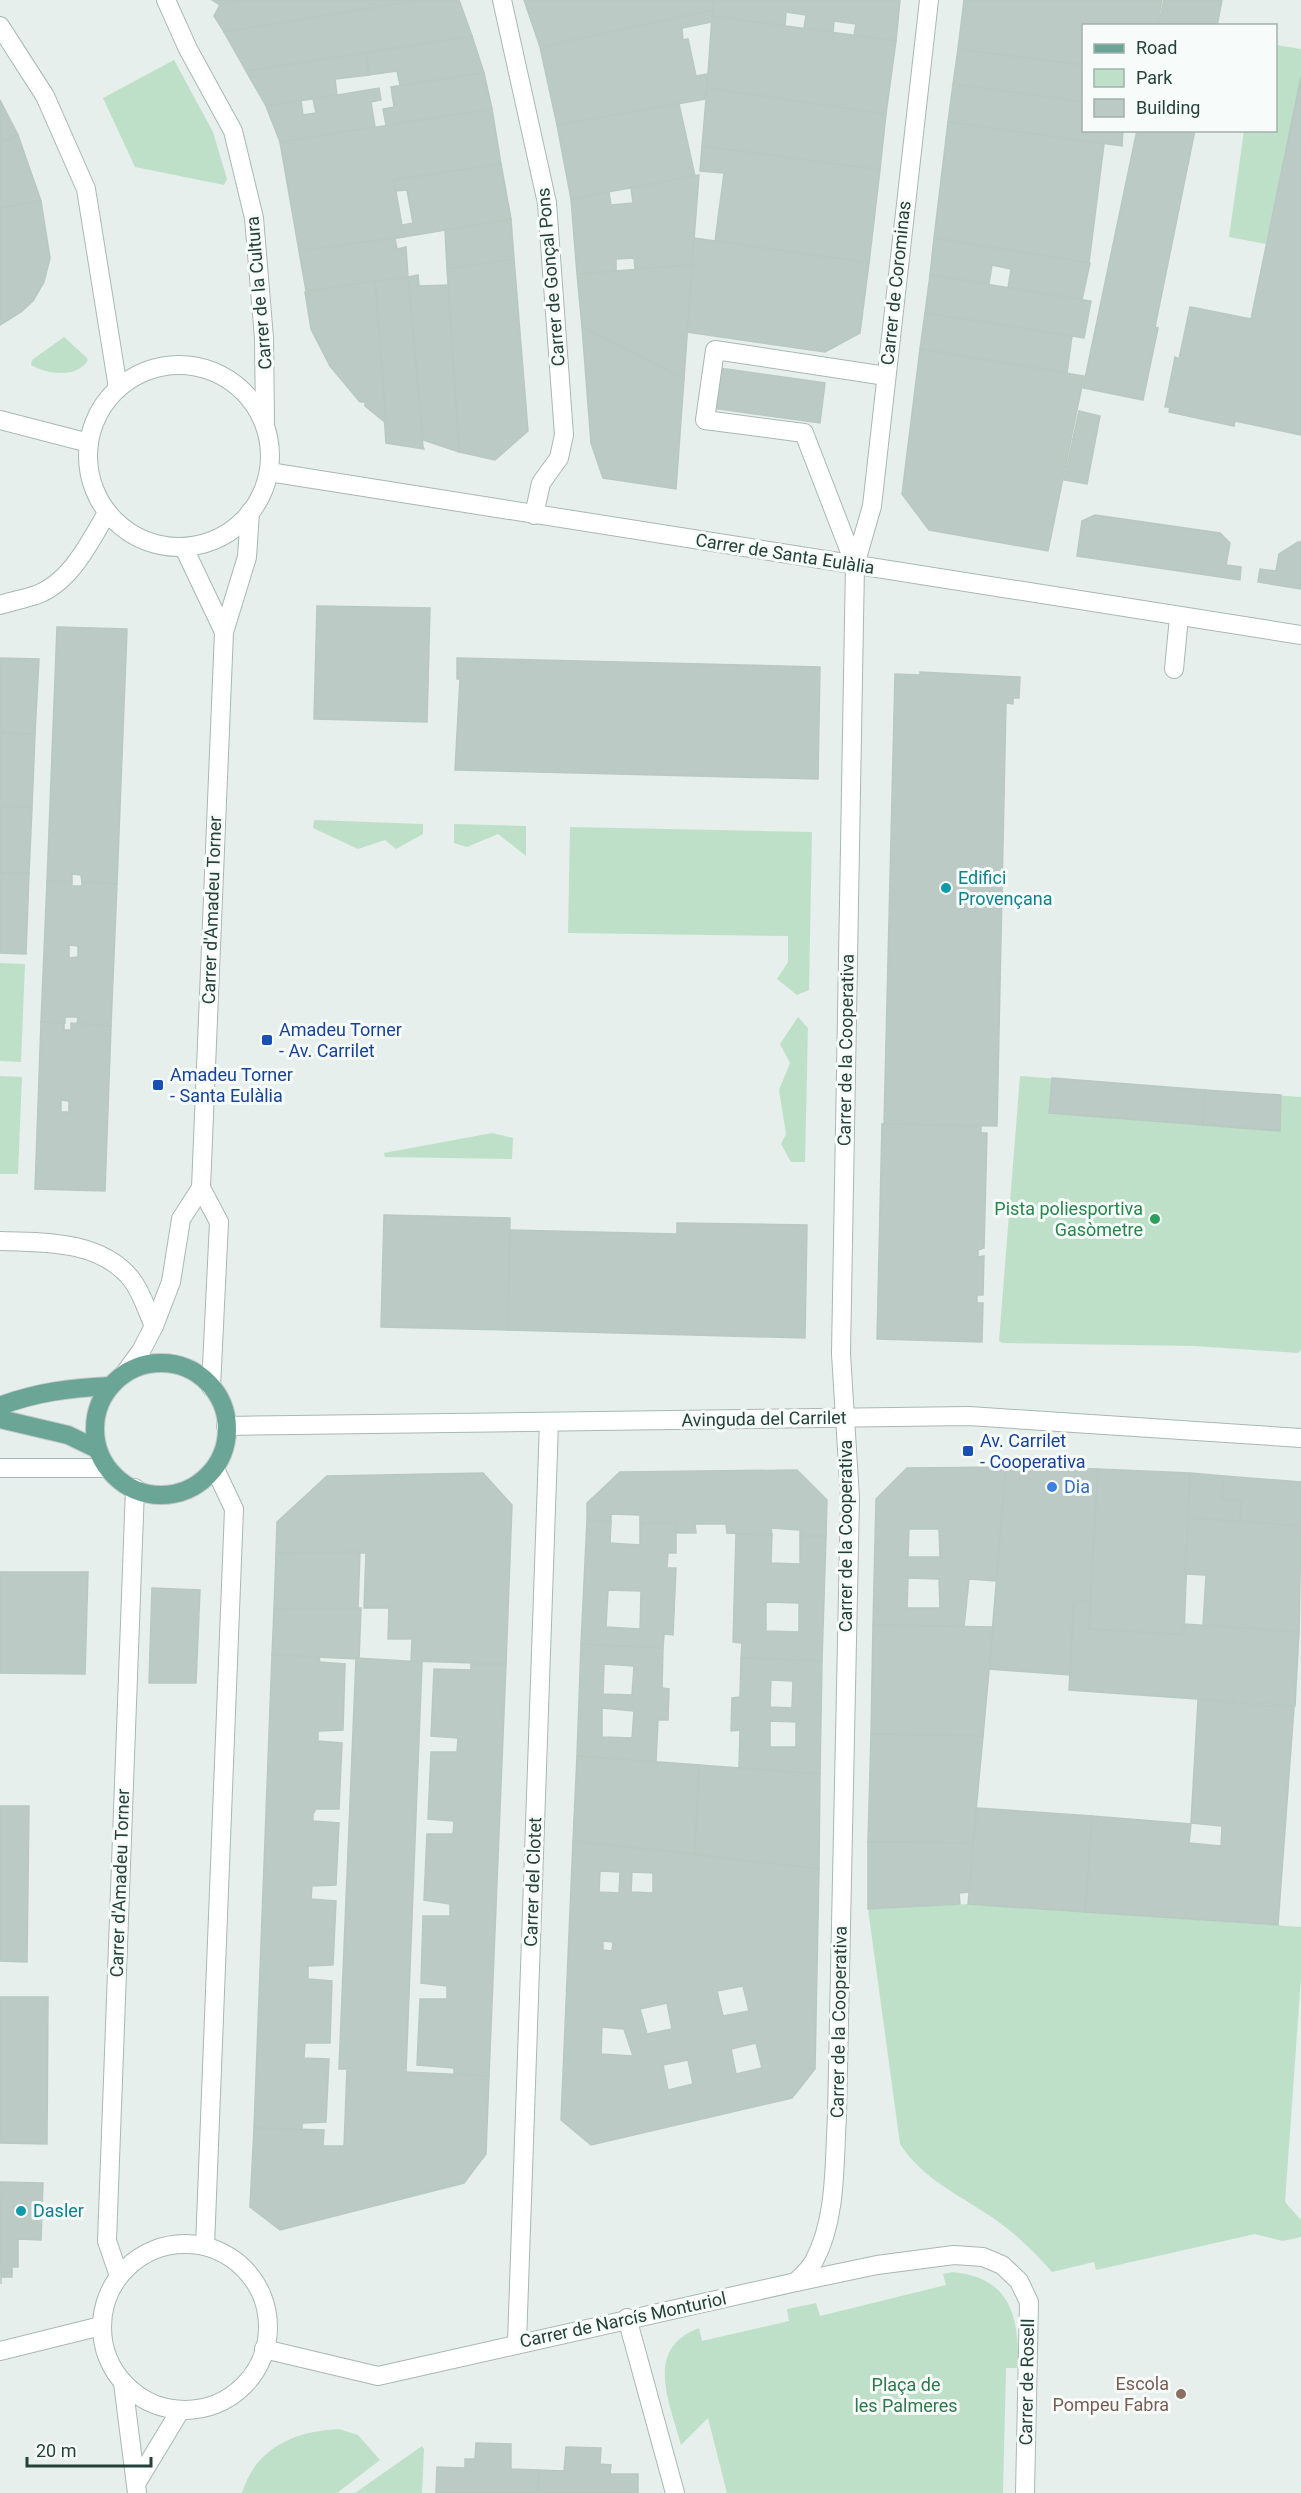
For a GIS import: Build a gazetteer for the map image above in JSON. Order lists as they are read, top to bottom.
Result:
{
  "streets": {
    "street": [
      "Carrer de Gonçal Pons",
      "Carrer de Corominas",
      "Carrer de la Cultura",
      "Carrer de Santa Eulàlia",
      "Carrer d'Amadeu Torner",
      "Carrer de la Cooperativa",
      "Avinguda del Carrilet",
      "Carrer del Clotet",
      "Carrer de Narcís Monturiol",
      "Carrer de Rosell"
    ]
  },
  "crossings": [
    ["Carrer de Gonçal Pons", "Carrer de Santa Eulàlia"],
    ["Carrer de Corominas", "Carrer de Santa Eulàlia"],
    ["Carrer de Corominas", "Carrer de la Cooperativa"],
    ["Carrer de la Cultura", "Carrer de Santa Eulàlia"],
    ["Carrer de la Cultura", "Carrer d'Amadeu Torner"],
    ["Carrer de Santa Eulàlia", "Carrer d'Amadeu Torner"],
    ["Carrer de Santa Eulàlia", "Carrer de la Cooperativa"],
    ["Carrer d'Amadeu Torner", "Avinguda del Carrilet"],
    ["Carrer d'Amadeu Torner", "Carrer de Narcís Monturiol"],
    ["Carrer de la Cooperativa", "Avinguda del Carrilet"],
    ["Carrer de la Cooperativa", "Carrer de Narcís Monturiol"],
    ["Avinguda del Carrilet", "Carrer del Clotet"],
    ["Carrer del Clotet", "Carrer de Narcís Monturiol"],
    ["Carrer de Narcís Monturiol", "Carrer de Rosell"]
  ],
  "parks": ["Plaça de les Palmeres"],
  "places": {
    "other": [
      "Edifici Provençana",
      "Pista poliesportiva Gasòmetre",
      "Dia",
      "Dasler",
      "Escola Pompeu Fabra"
    ],
    "transit": ["Amadeu Torner - Av. Carrilet", "Amadeu Torner - Santa Eulàlia", "Av. Carrilet - Cooperativa"]
  },
  "legend": ["Road", "Park", "Building"],
  "scale_bar": "20 m"
}
